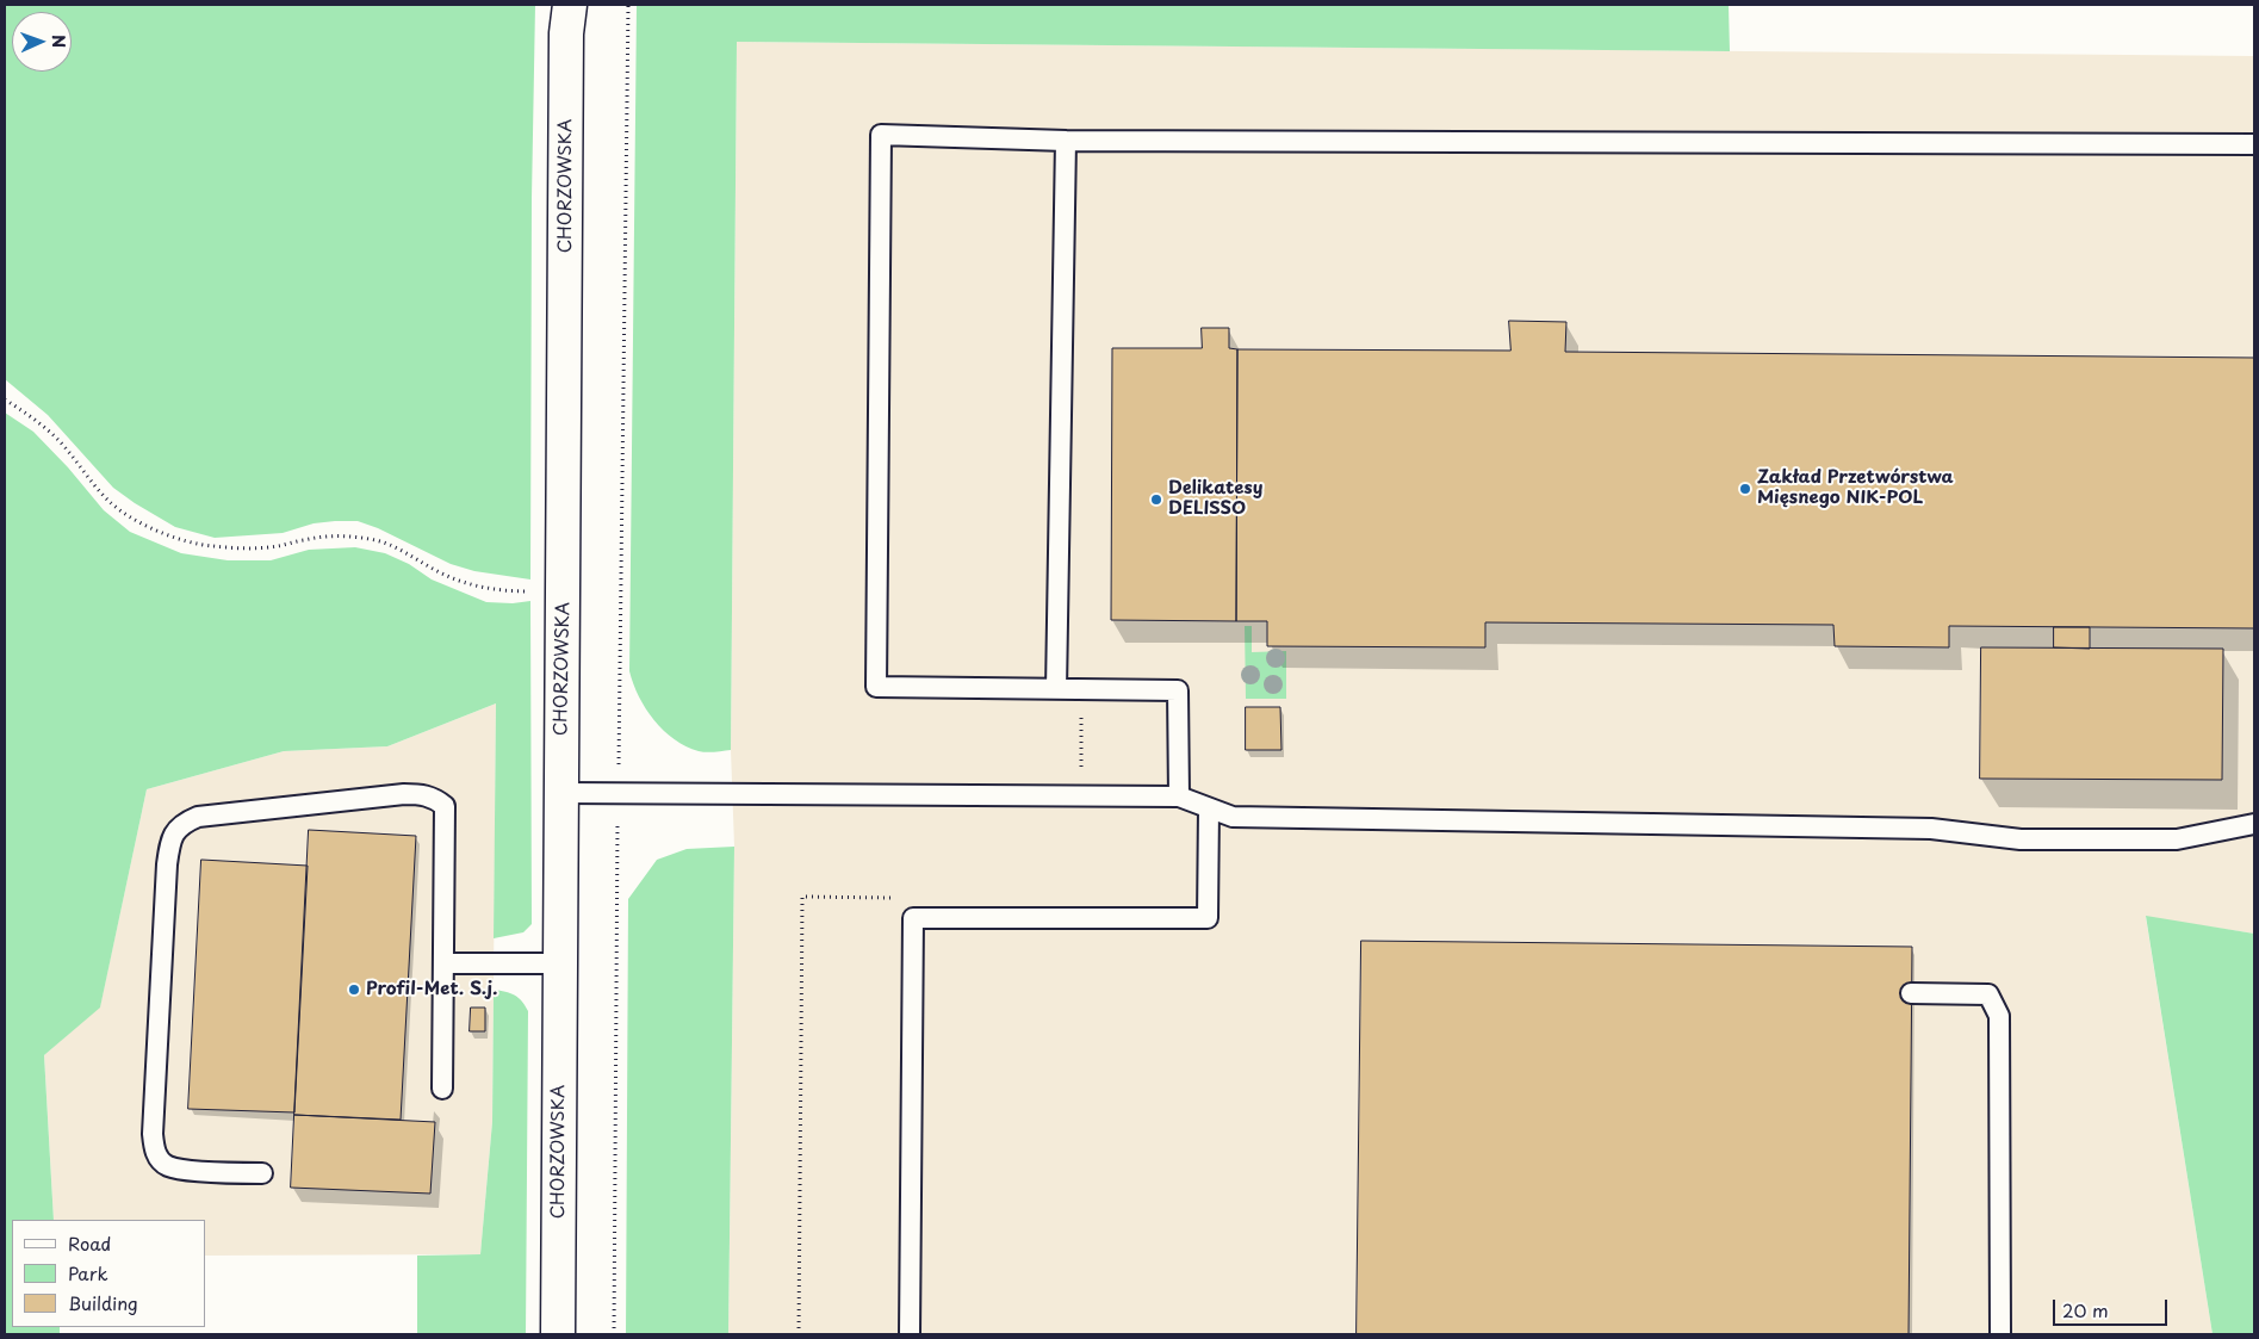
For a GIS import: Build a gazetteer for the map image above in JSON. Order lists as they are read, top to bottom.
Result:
{
  "streets": {
    "street": ["CHORZOWSKA"]
  },
  "places": ["Zakład Przetwórstwa Mięsnego NIK-POL", "Delikatesy DELISSO", "Profil-Met. S.j."],
  "legend": ["Road", "Park", "Building"],
  "scale_bar": "20 m",
  "north": "right"
}
